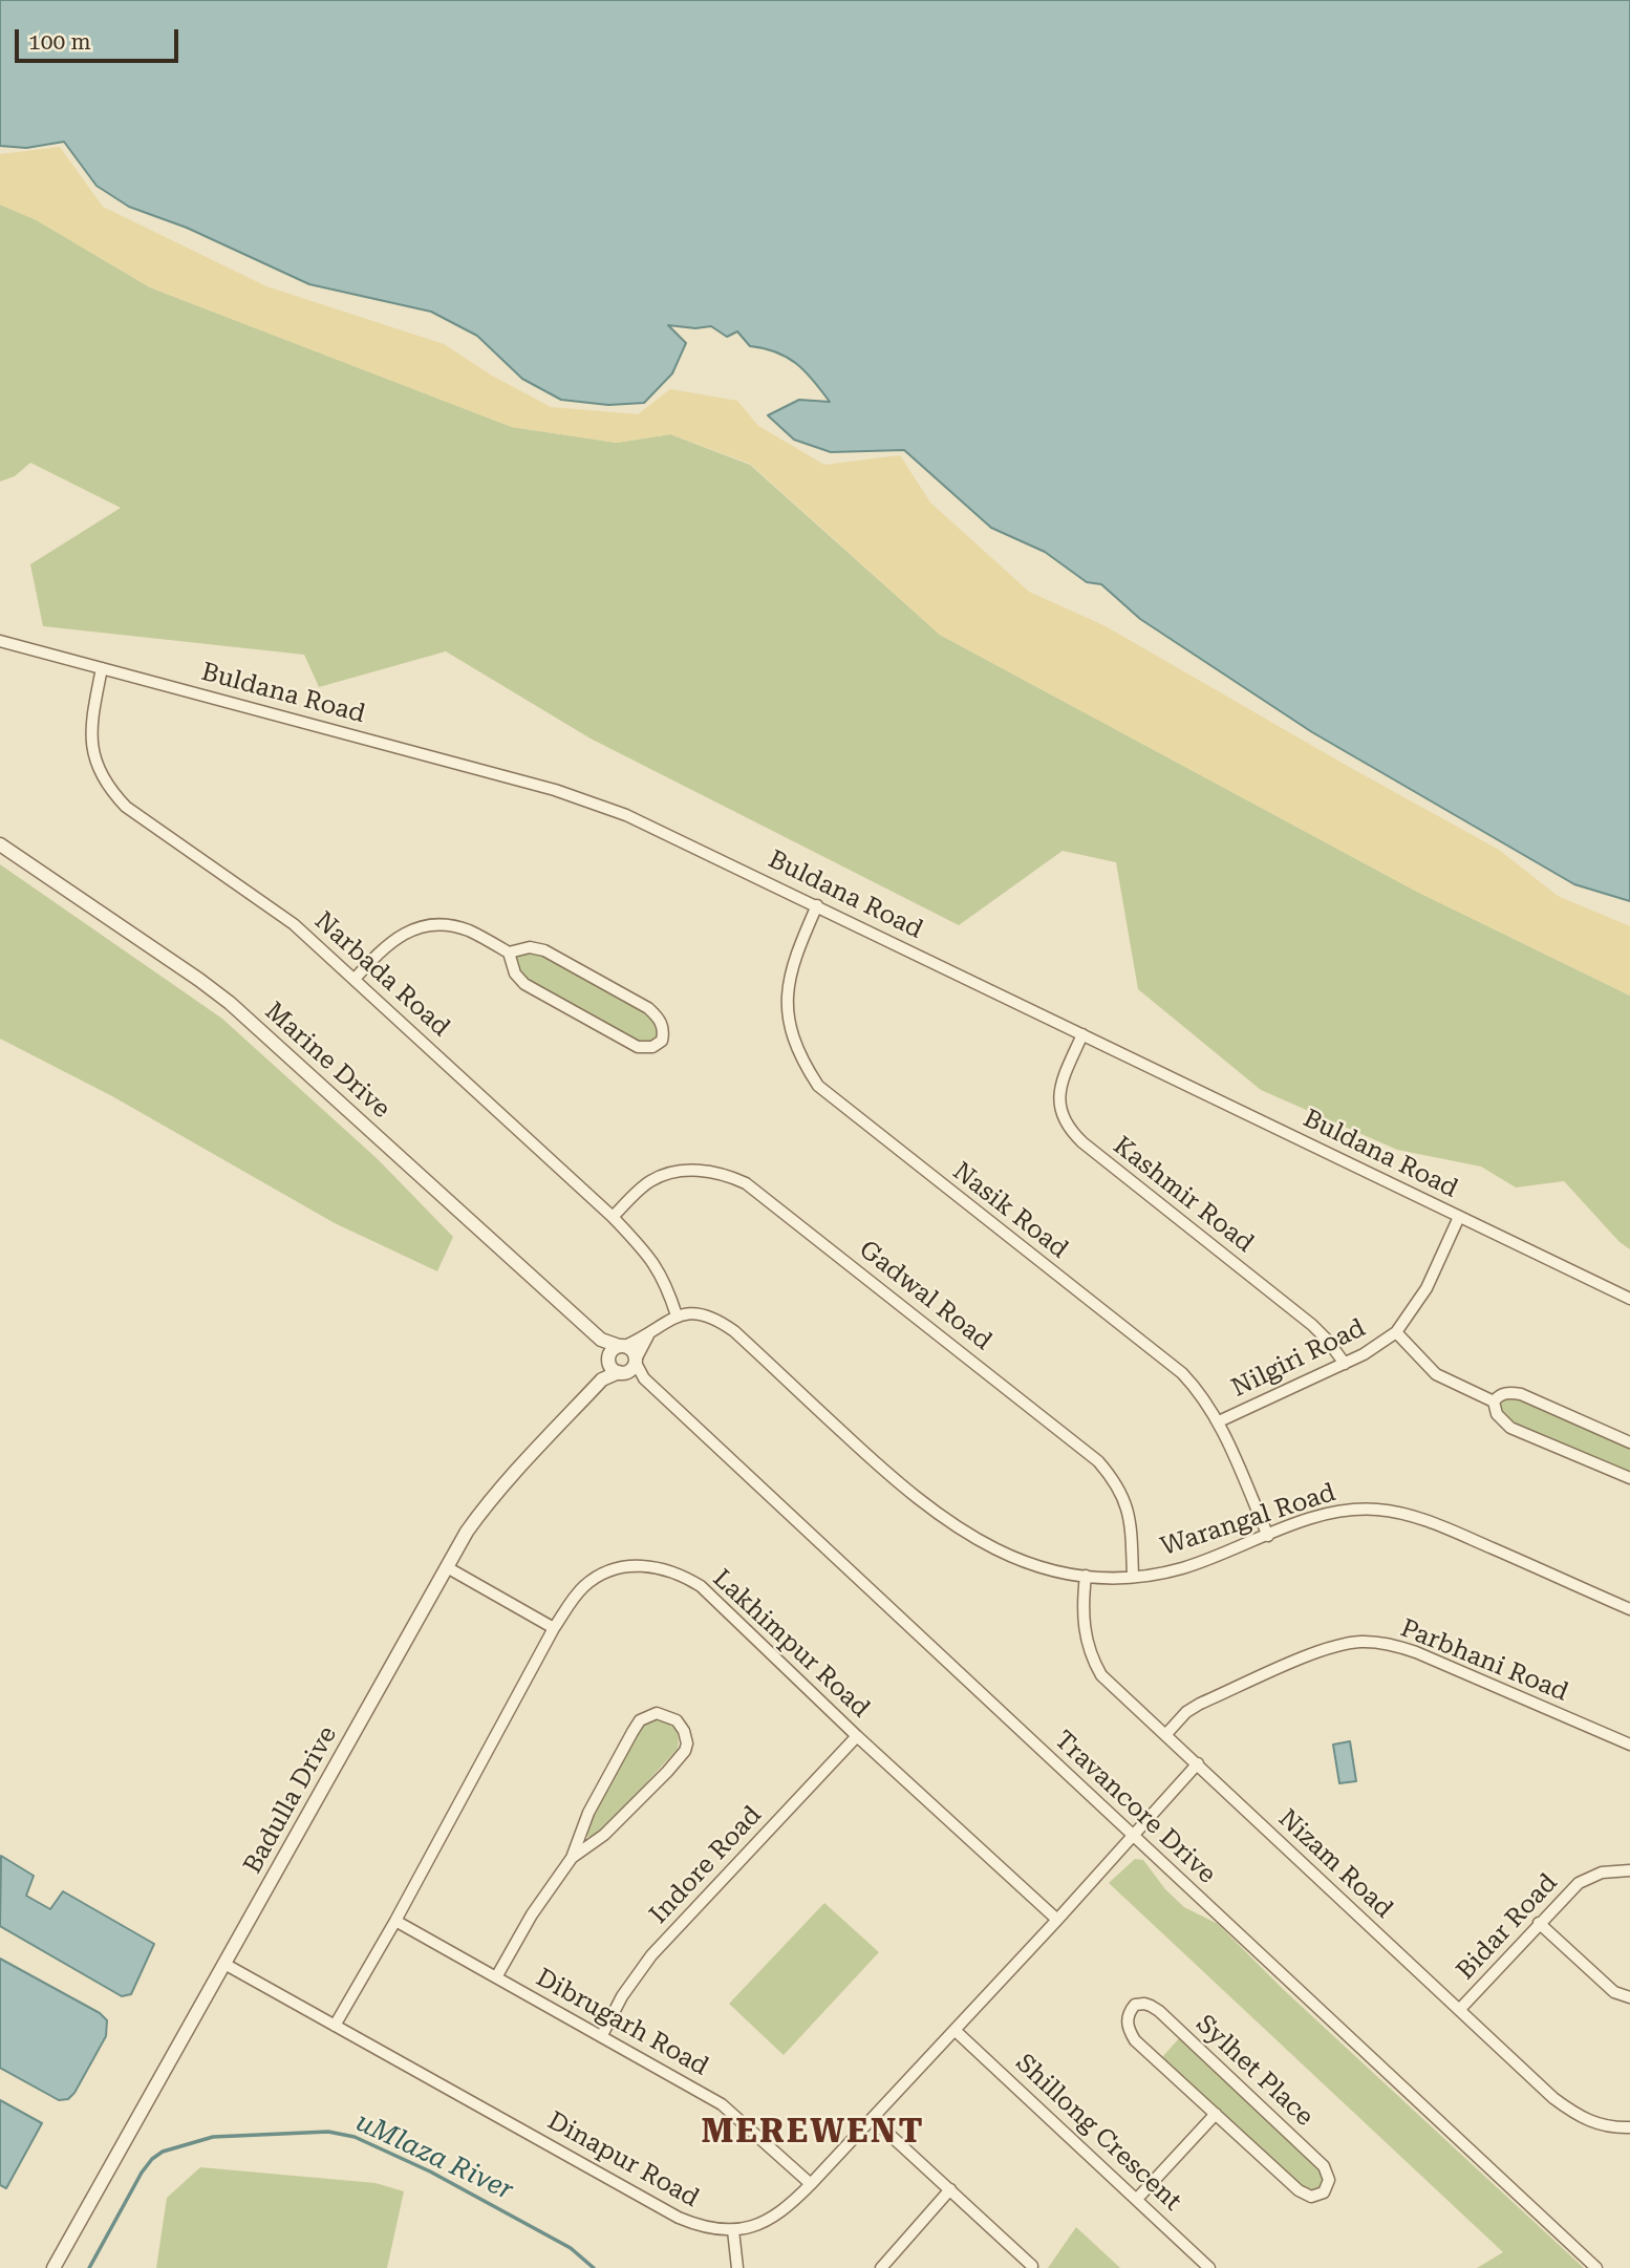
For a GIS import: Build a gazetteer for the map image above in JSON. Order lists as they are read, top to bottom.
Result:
{
  "streets": {
    "street": [
      "Buldana Road",
      "Narbada Road",
      "Marine Drive",
      "Kashmir Road",
      "Nasik Road",
      "Gadwal Road",
      "Nilgiri Road",
      "Warangal Road",
      "Lakhimpur Road",
      "Parbhani Road",
      "Badulla Drive",
      "Travancore Drive",
      "Nizam Road",
      "Indore Road",
      "Bidar Road",
      "Dibrugarh Road",
      "Sylhet Place",
      "Shillong Crescent",
      "Dinapur Road"
    ]
  },
  "crossings": [
    ["Buldana Road", "Narbada Road"],
    ["Buldana Road", "Kashmir Road"],
    ["Buldana Road", "Nasik Road"],
    ["Buldana Road", "Nilgiri Road"],
    ["Narbada Road", "Gadwal Road"],
    ["Narbada Road", "Warangal Road"],
    ["Marine Drive", "Badulla Drive"],
    ["Kashmir Road", "Nilgiri Road"],
    ["Nasik Road", "Nilgiri Road"],
    ["Nasik Road", "Warangal Road"],
    ["Gadwal Road", "Warangal Road"],
    ["Warangal Road", "Nizam Road"],
    ["Lakhimpur Road", "Indore Road"],
    ["Lakhimpur Road", "Dibrugarh Road"],
    ["Lakhimpur Road", "Dinapur Road"],
    ["Parbhani Road", "Nizam Road"],
    ["Badulla Drive", "Travancore Drive"],
    ["Badulla Drive", "Dinapur Road"],
    ["Travancore Drive", "Dinapur Road"],
    ["Nizam Road", "Bidar Road"],
    ["Nizam Road", "Dinapur Road"],
    ["Indore Road", "Dibrugarh Road"],
    ["Dibrugarh Road", "Dinapur Road"],
    ["Shillong Crescent", "Dinapur Road"]
  ],
  "districts": ["MEREWENT"],
  "water": ["uMlaza River"],
  "scale_bar": "100 m"
}
